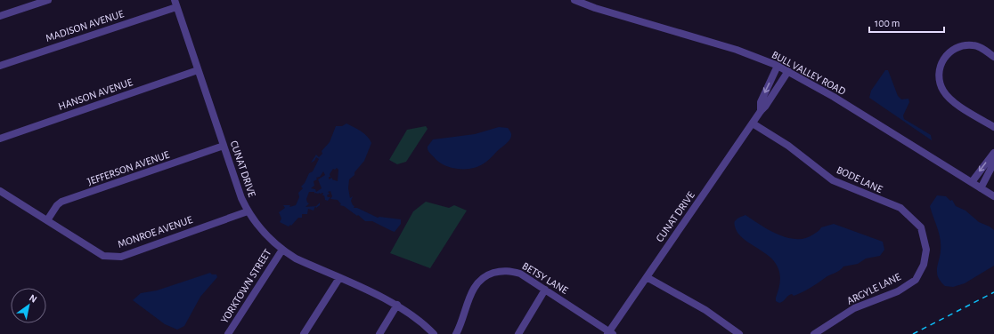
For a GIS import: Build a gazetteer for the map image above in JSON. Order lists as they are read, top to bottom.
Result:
{
  "streets": {
    "street": [
      "MADISON AVENUE",
      "BULL VALLEY ROAD",
      "HANSON AVENUE",
      "JEFFERSON AVENUE",
      "CUNAT DRIVE",
      "BODE LANE",
      "MONROE AVENUE",
      "BETSY LANE",
      "YORKTOWN STREET",
      "ARGYLE LANE"
    ]
  },
  "crossings": [
    ["MADISON AVENUE", "CUNAT DRIVE"],
    ["BULL VALLEY ROAD", "CUNAT DRIVE"],
    ["HANSON AVENUE", "CUNAT DRIVE"],
    ["JEFFERSON AVENUE", "CUNAT DRIVE"],
    ["JEFFERSON AVENUE", "MONROE AVENUE"],
    ["CUNAT DRIVE", "BODE LANE"],
    ["CUNAT DRIVE", "MONROE AVENUE"],
    ["CUNAT DRIVE", "BETSY LANE"],
    ["CUNAT DRIVE", "YORKTOWN STREET"],
    ["BODE LANE", "ARGYLE LANE"]
  ],
  "scale_bar": "100 m",
  "north": "top right"
}
